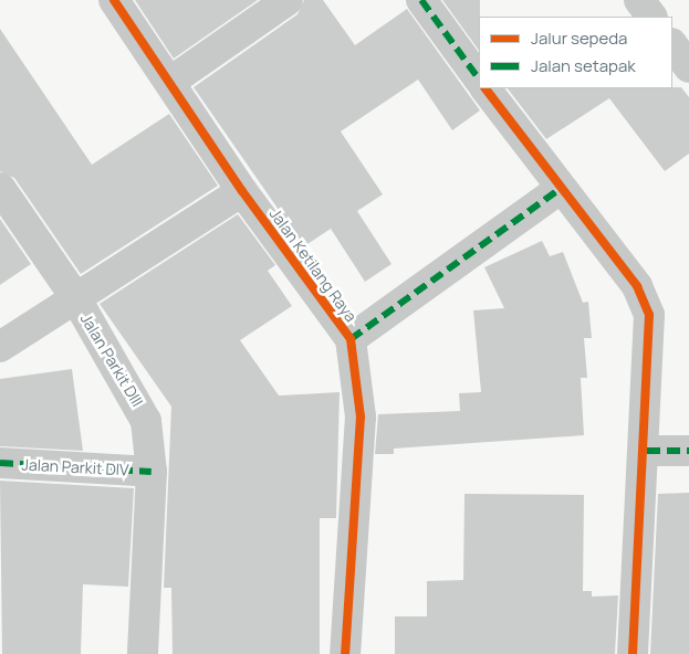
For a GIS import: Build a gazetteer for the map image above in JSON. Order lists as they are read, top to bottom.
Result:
{
  "streets": {
    "street": ["Jalan Ketilang Raya", "Jalan Parkit DIII", "Jalan Parkit DIV"]
  },
  "crossings": [
    ["Jalan Parkit DIII", "Jalan Parkit DIV"]
  ],
  "legend": ["Jalur sepeda", "Jalan setapak"]
}
